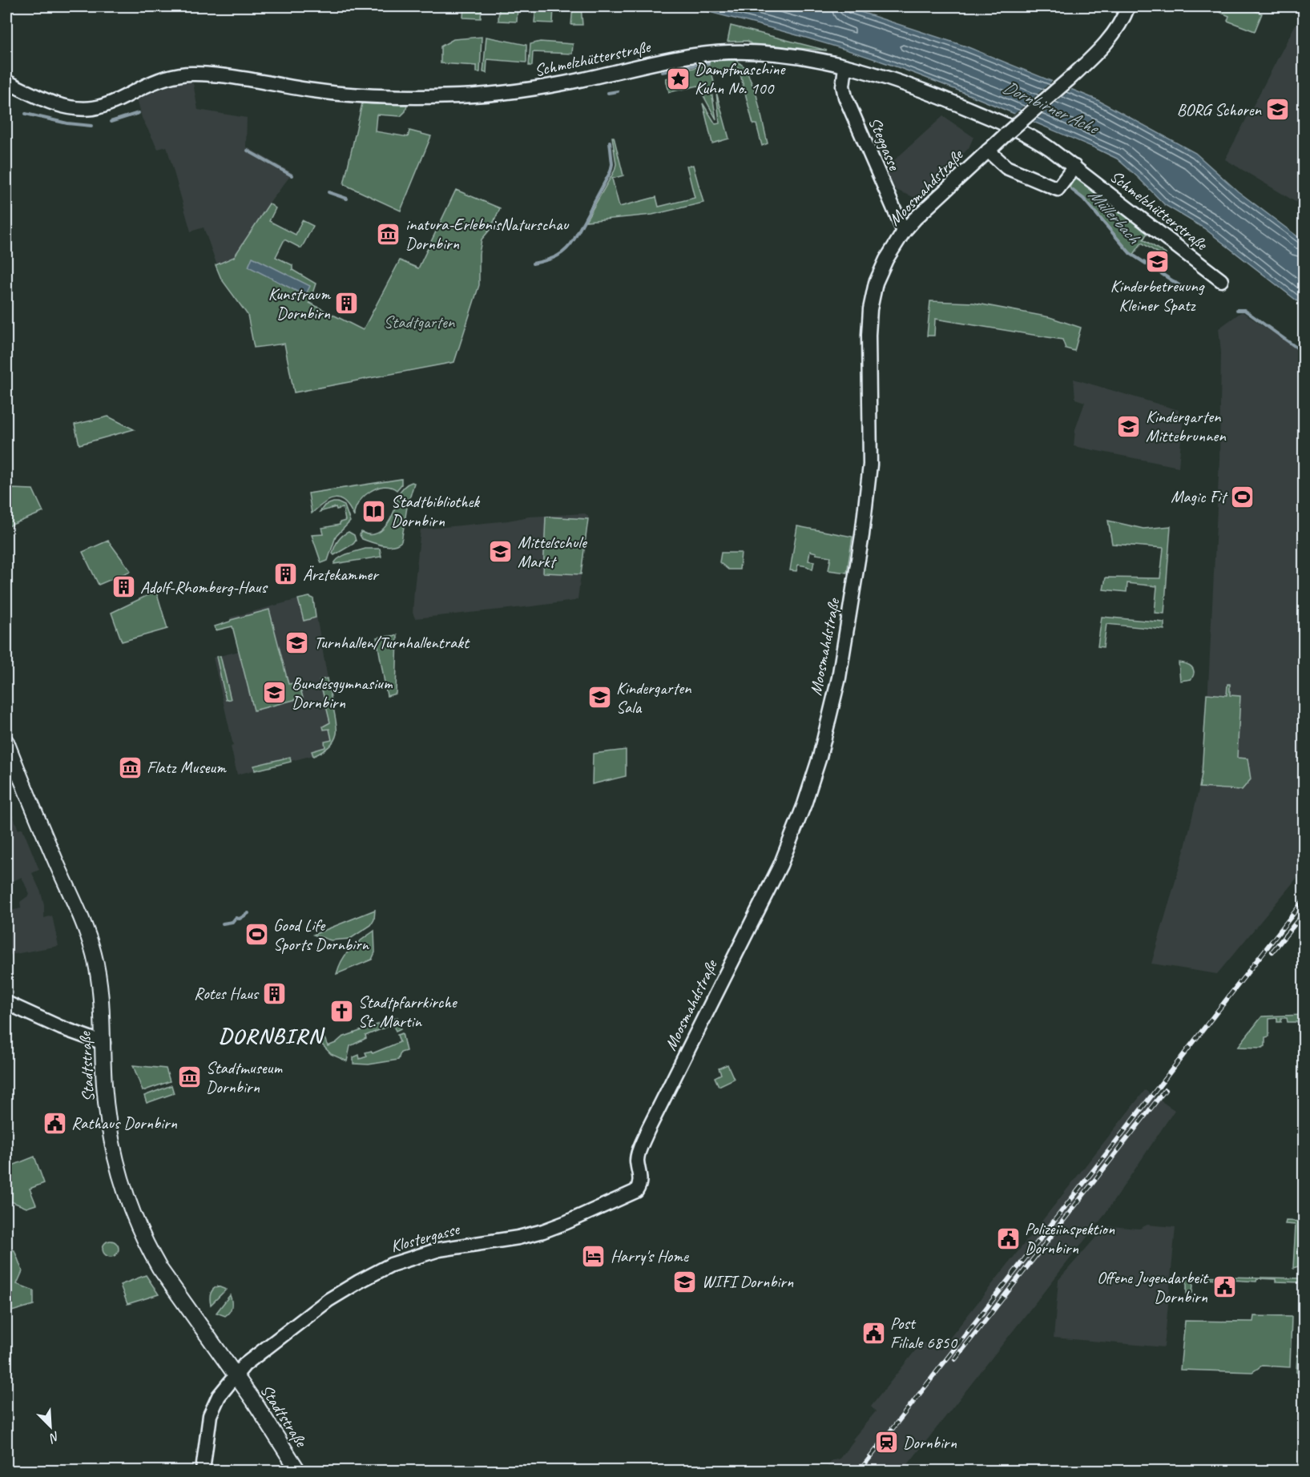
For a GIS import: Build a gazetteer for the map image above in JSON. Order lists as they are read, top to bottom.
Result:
{
  "streets": {
    "main road": ["Stadtstraße"],
    "street": [
      "Schmelzhütterstraße",
      "Steggasse",
      "Moosmahdstraße",
      "Klostergasse"
    ]
  },
  "crossings": [
    ["Schmelzhütterstraße", "Steggasse"],
    ["Steggasse", "Moosmahdstraße"],
    ["Moosmahdstraße", "Klostergasse"],
    ["Stadtstraße", "Klostergasse"]
  ],
  "districts": ["DORNBIRN"],
  "water": ["Dornbirner Ache", "Müllerbach"],
  "parks": ["Stadtgarten"],
  "places": {
    "place": ["Dampfmaschine Kuhn No. 100"],
    "school or university": [
      "BORG Schoren",
      "Kinderbetreuung Kleiner Spatz",
      "Kindergarten Mittebrunnen",
      "Mittelschule Markt",
      "Turnhallen/Turnhallentrakt",
      "Bundesgymnasium Dornbirn",
      "Kindergarten Sala",
      "WIFI Dornbirn"
    ],
    "museum": ["inatura-ErlebnisNaturschau Dornbirn", "Flatz Museum", "Stadtmuseum Dornbirn"],
    "building": [
      "Kunstraum Dornbirn",
      "Ärztekammer",
      "Adolf-Rhomberg-Haus",
      "Rotes Haus"
    ],
    "sports": ["Magic Fit", "Good Life Sports Dornbirn"],
    "library": ["Stadtbibliothek Dornbirn"],
    "church": ["Stadtpfarrkirche St. Martin"],
    "public building": [
      "Rathaus Dornbirn",
      "Polizeiinspektion Dornbirn",
      "Offene Jugendarbeit Dornbirn",
      "Post Filiale 6850"
    ],
    "hotel": ["Harry's Home"],
    "station": ["Dornbirn"]
  },
  "north": "bottom right"
}
